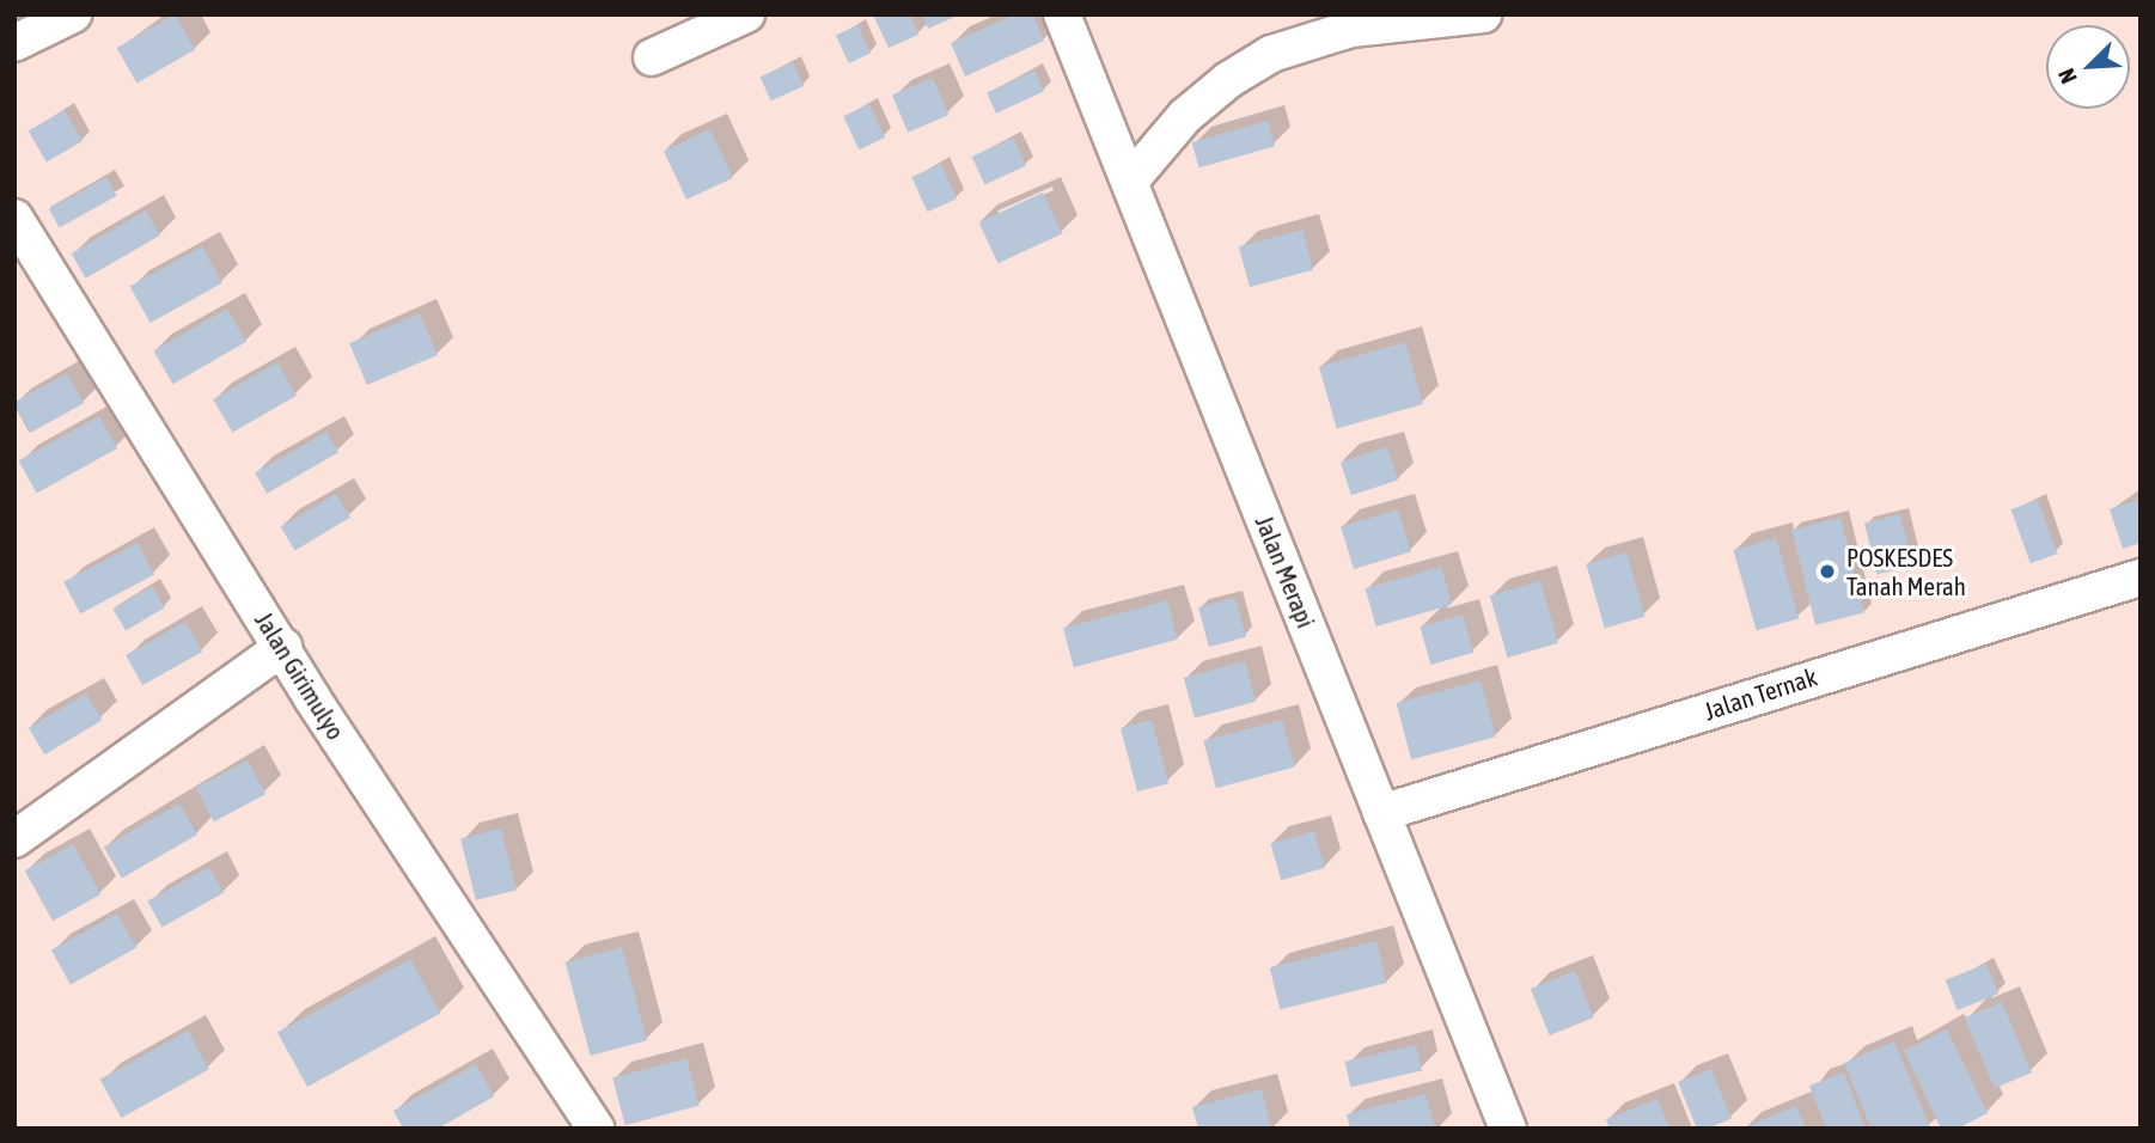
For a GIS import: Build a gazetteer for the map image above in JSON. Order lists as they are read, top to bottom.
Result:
{
  "streets": {
    "street": ["Jalan Merapi", "Jalan Girimulyo", "Jalan Ternak"]
  },
  "crossings": [
    ["Jalan Merapi", "Jalan Ternak"]
  ],
  "places": ["POSKESDES Tanah Merah"],
  "north": "bottom left"
}
